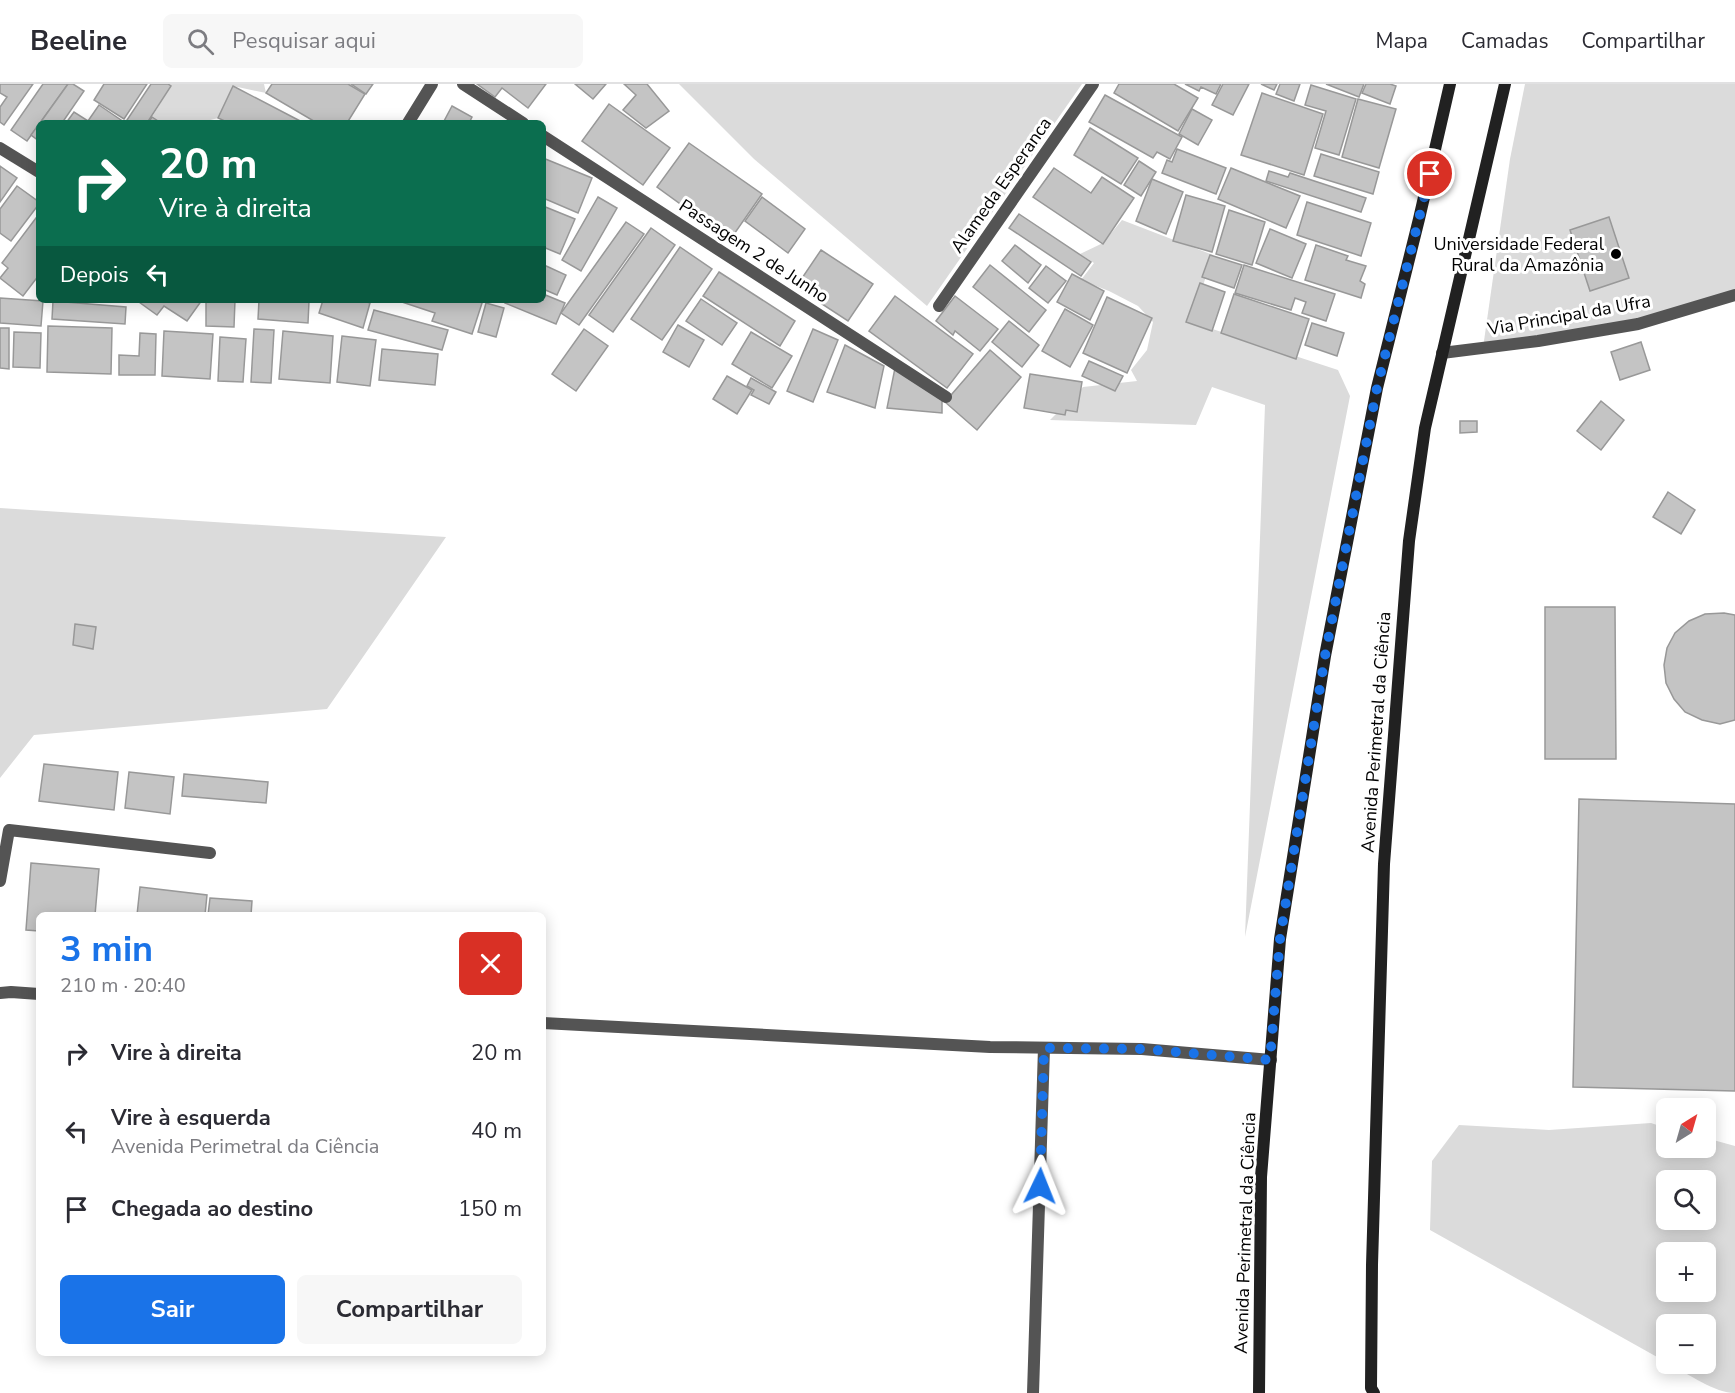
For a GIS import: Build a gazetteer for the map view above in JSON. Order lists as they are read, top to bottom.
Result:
{
  "streets": {
    "main road": ["Avenida Perimetral da Ciência"],
    "street": ["Alameda Esperanca", "Passagem 2 de Junho", "Via Principal da Ufra"]
  },
  "crossings": [
    ["Via Principal da Ufra", "Avenida Perimetral da Ciência"]
  ],
  "places": ["Universidade Federal Rural da Amazônia"],
  "north": "top right",
  "page": {
    "header": "Beeline",
    "search": "Pesquisar aqui",
    "nav": ["Mapa", "Camadas", "Compartilhar"],
    "turn": ["20 m", "Vire à direita"],
    "then": "Depois",
    "heading": ["3 min", "210 m · 20:40"],
    "list": [
      {
        "name": "Vire à direita",
        "value": "20 m"
      },
      {
        "name": "Vire à esquerda",
        "note": "Avenida Perimetral da Ciência",
        "value": "40 m"
      },
      {
        "name": "Chegada ao destino",
        "value": "150 m"
      }
    ],
    "map_buttons": ["+", "−"],
    "buttons": ["Sair", "Compartilhar"]
  }
}
